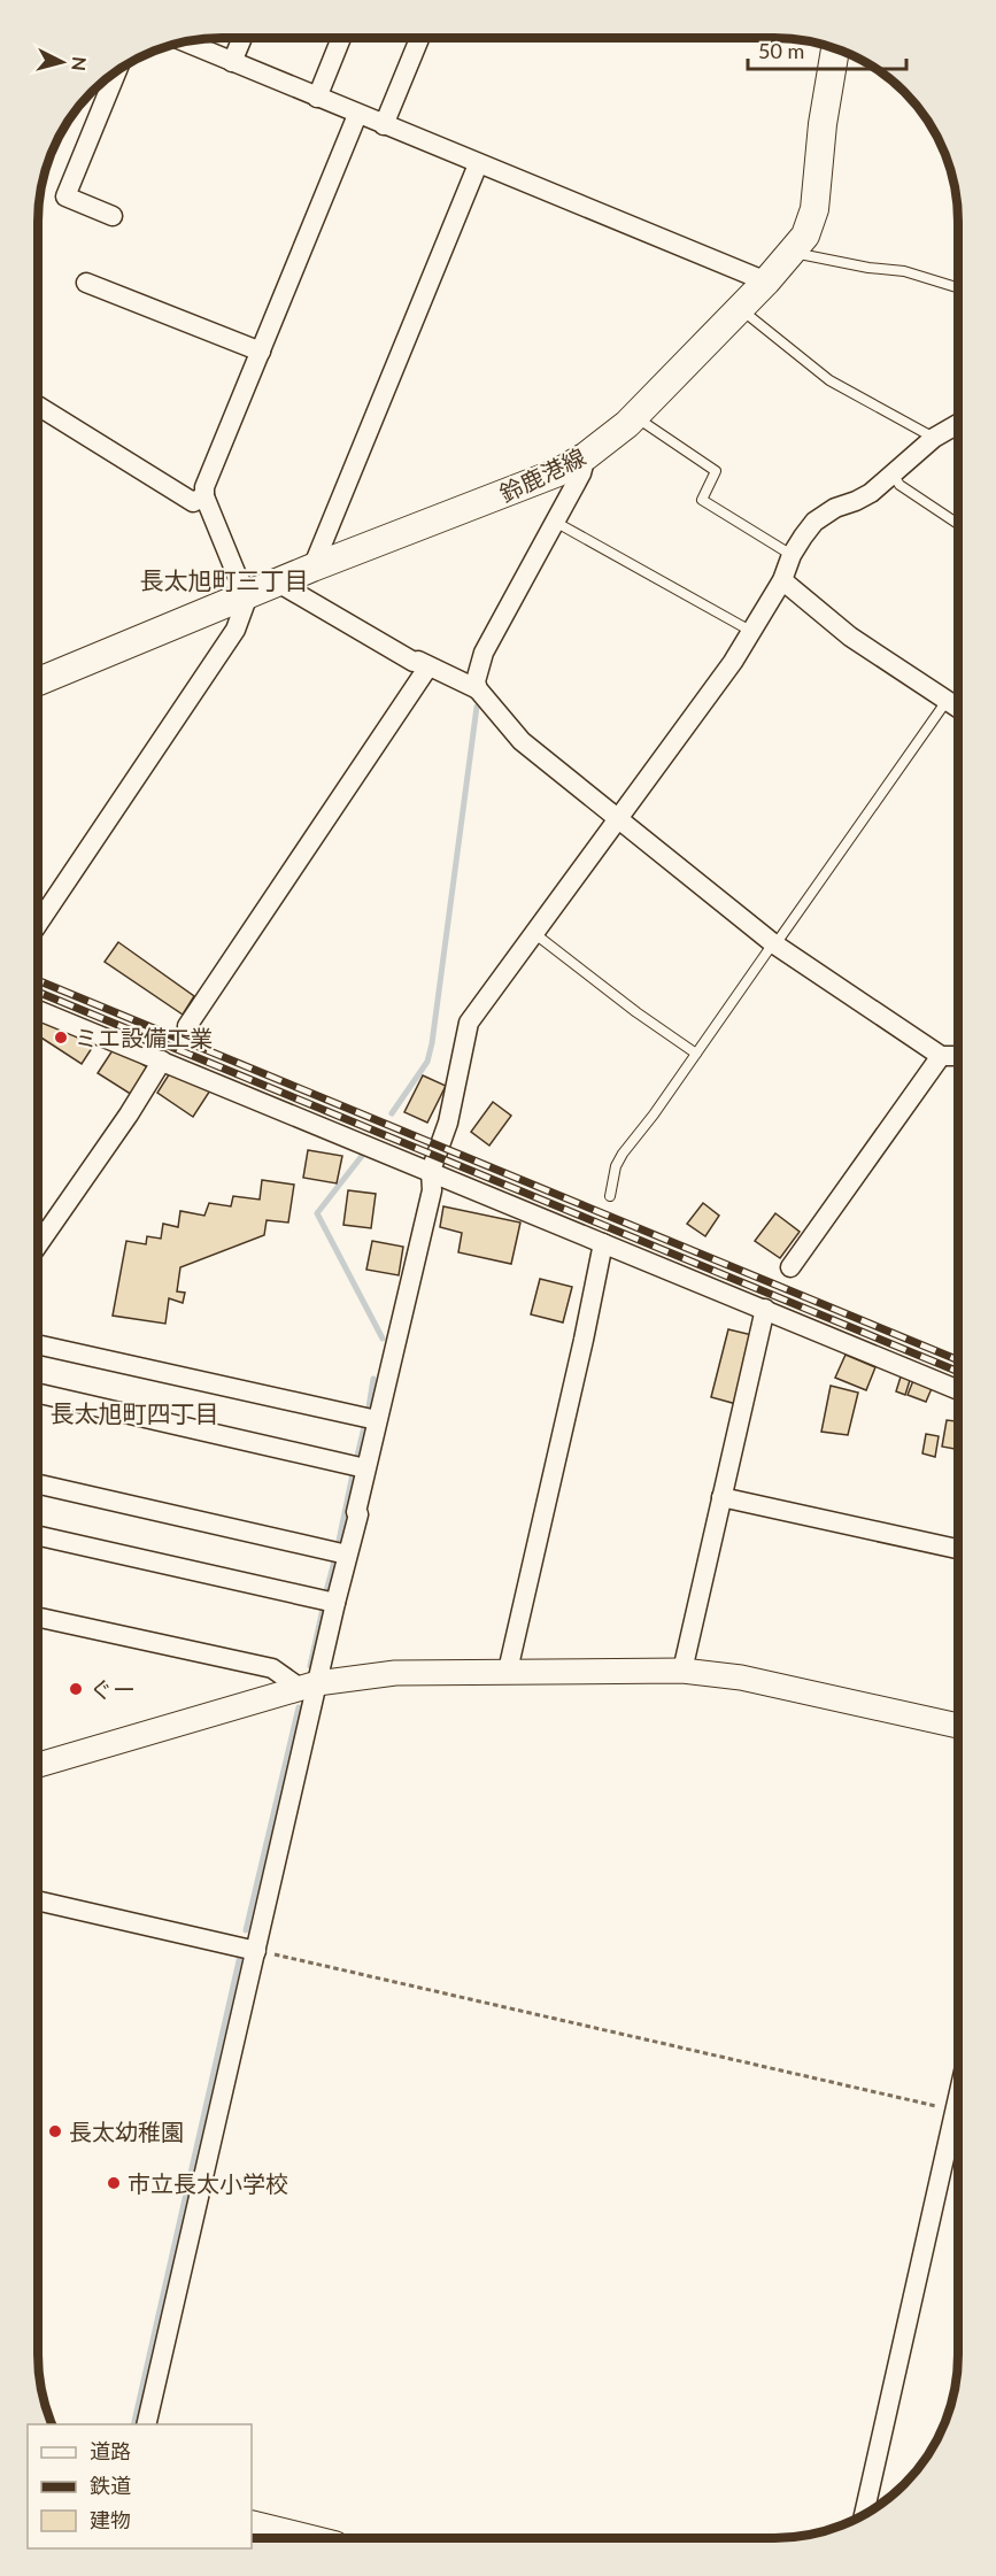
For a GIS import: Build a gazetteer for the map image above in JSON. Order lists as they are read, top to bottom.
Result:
{
  "streets": {
    "main road": ["鈴鹿港線"]
  },
  "districts": ["長太旭町三丁目", "長太旭町四丁目"],
  "places": [
    "ミエ設備工業",
    "ぐー",
    "長太幼稚園",
    "市立長太小学校"
  ],
  "legend": ["道路", "鉄道", "建物"],
  "scale_bar": "50 m",
  "north": "right"
}
